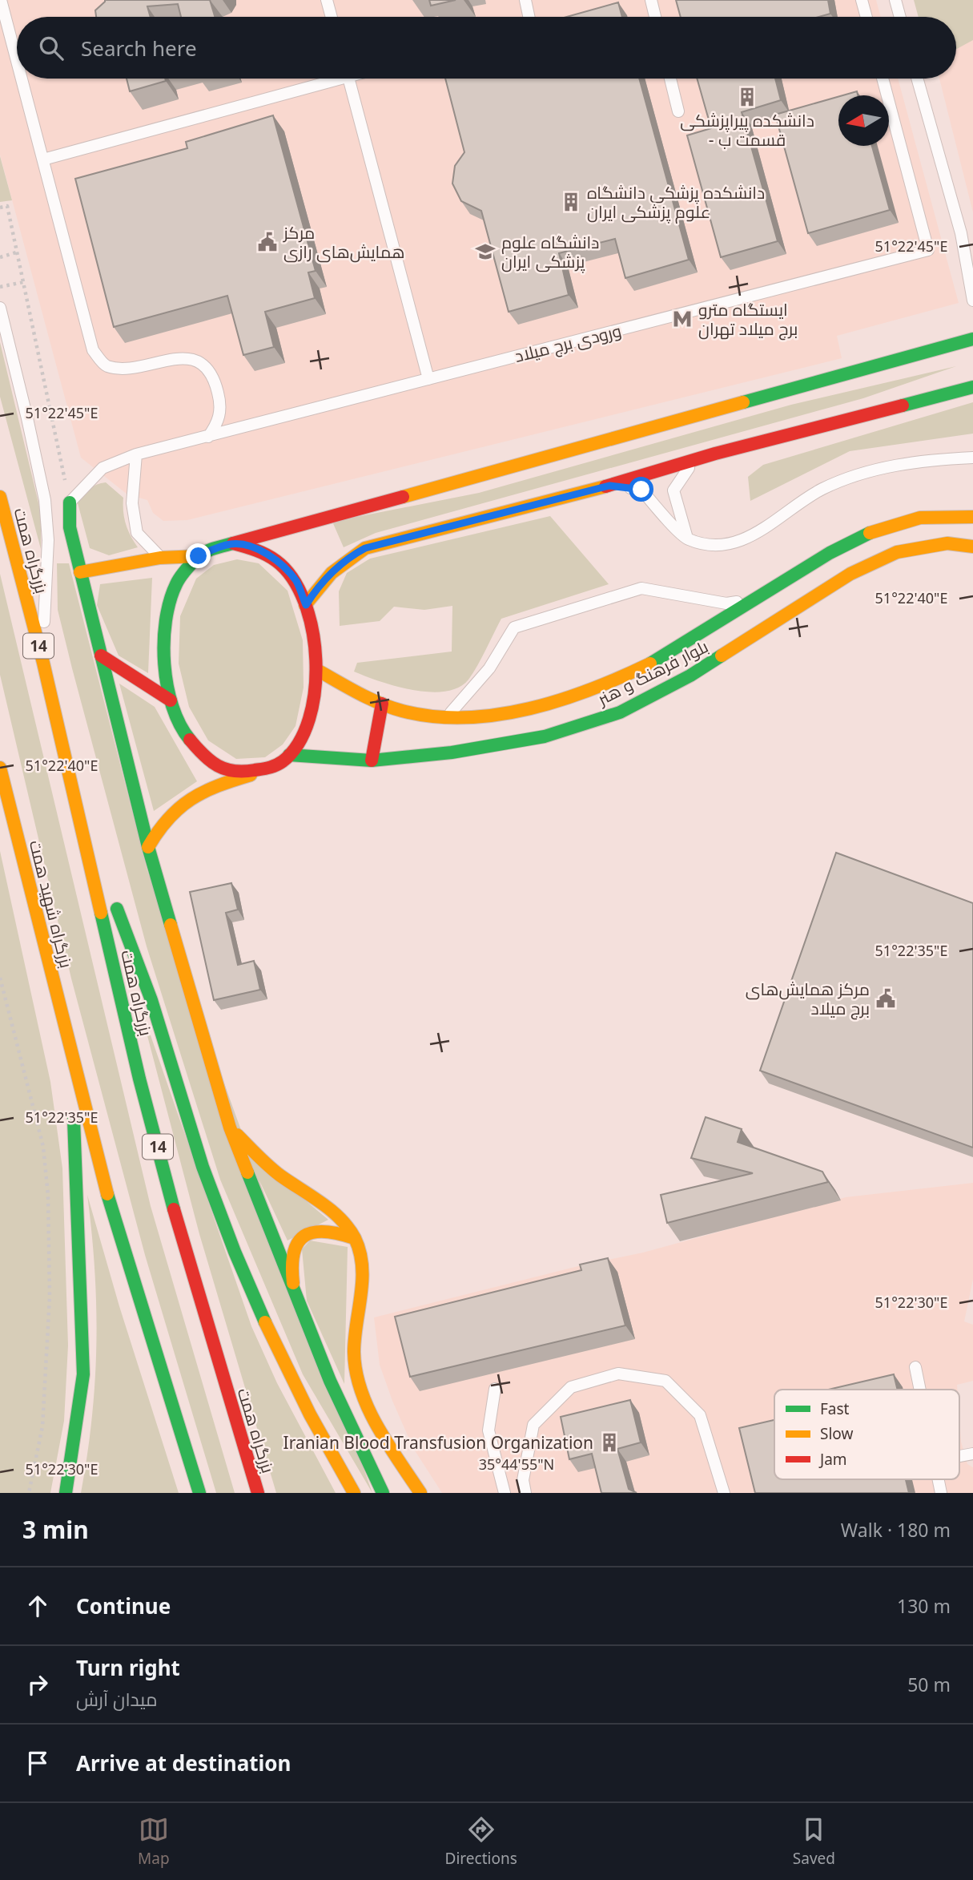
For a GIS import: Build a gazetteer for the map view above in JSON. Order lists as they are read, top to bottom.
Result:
{
  "streets": {
    "main road": [
      "بزرگراه همت",
      "14",
      "بلوار فرهنگ و هنر",
      "بزرگراه شهید همت"
    ],
    "lane": ["ورودی برج میلاد"]
  },
  "places": {
    "building": ["دانشکده پیراپزشکی - قسمت ب", "دانشکده پزشکی دانشگاه علوم پزشکی ایران", "Iranian Blood Transfusion Organization"],
    "public building": ["مرکز همایش‌های رازی", "مرکز همایش‌های برج میلاد"],
    "school or university": ["دانشگاه علوم پزشکی ایران"],
    "metro station": ["ایستگاه مترو برج میلاد تهران"]
  },
  "legend": ["Fast", "Slow", "Jam"],
  "north": "left",
  "page": {
    "search": "Search here",
    "heading": ["3 min", "Walk · 180 m"],
    "list": [
      ["Continue", "130 m"],
      ["Turn right", "میدان آرش", "50 m"],
      "Arrive at destination"
    ],
    "nav": ["Map", "Directions", "Saved"]
  },
  "coordinates": [
    "51°22'45\"E",
    "51°22'40\"E",
    "51°22'35\"E",
    "51°22'30\"E",
    "35°44'55\"N"
  ]
}
